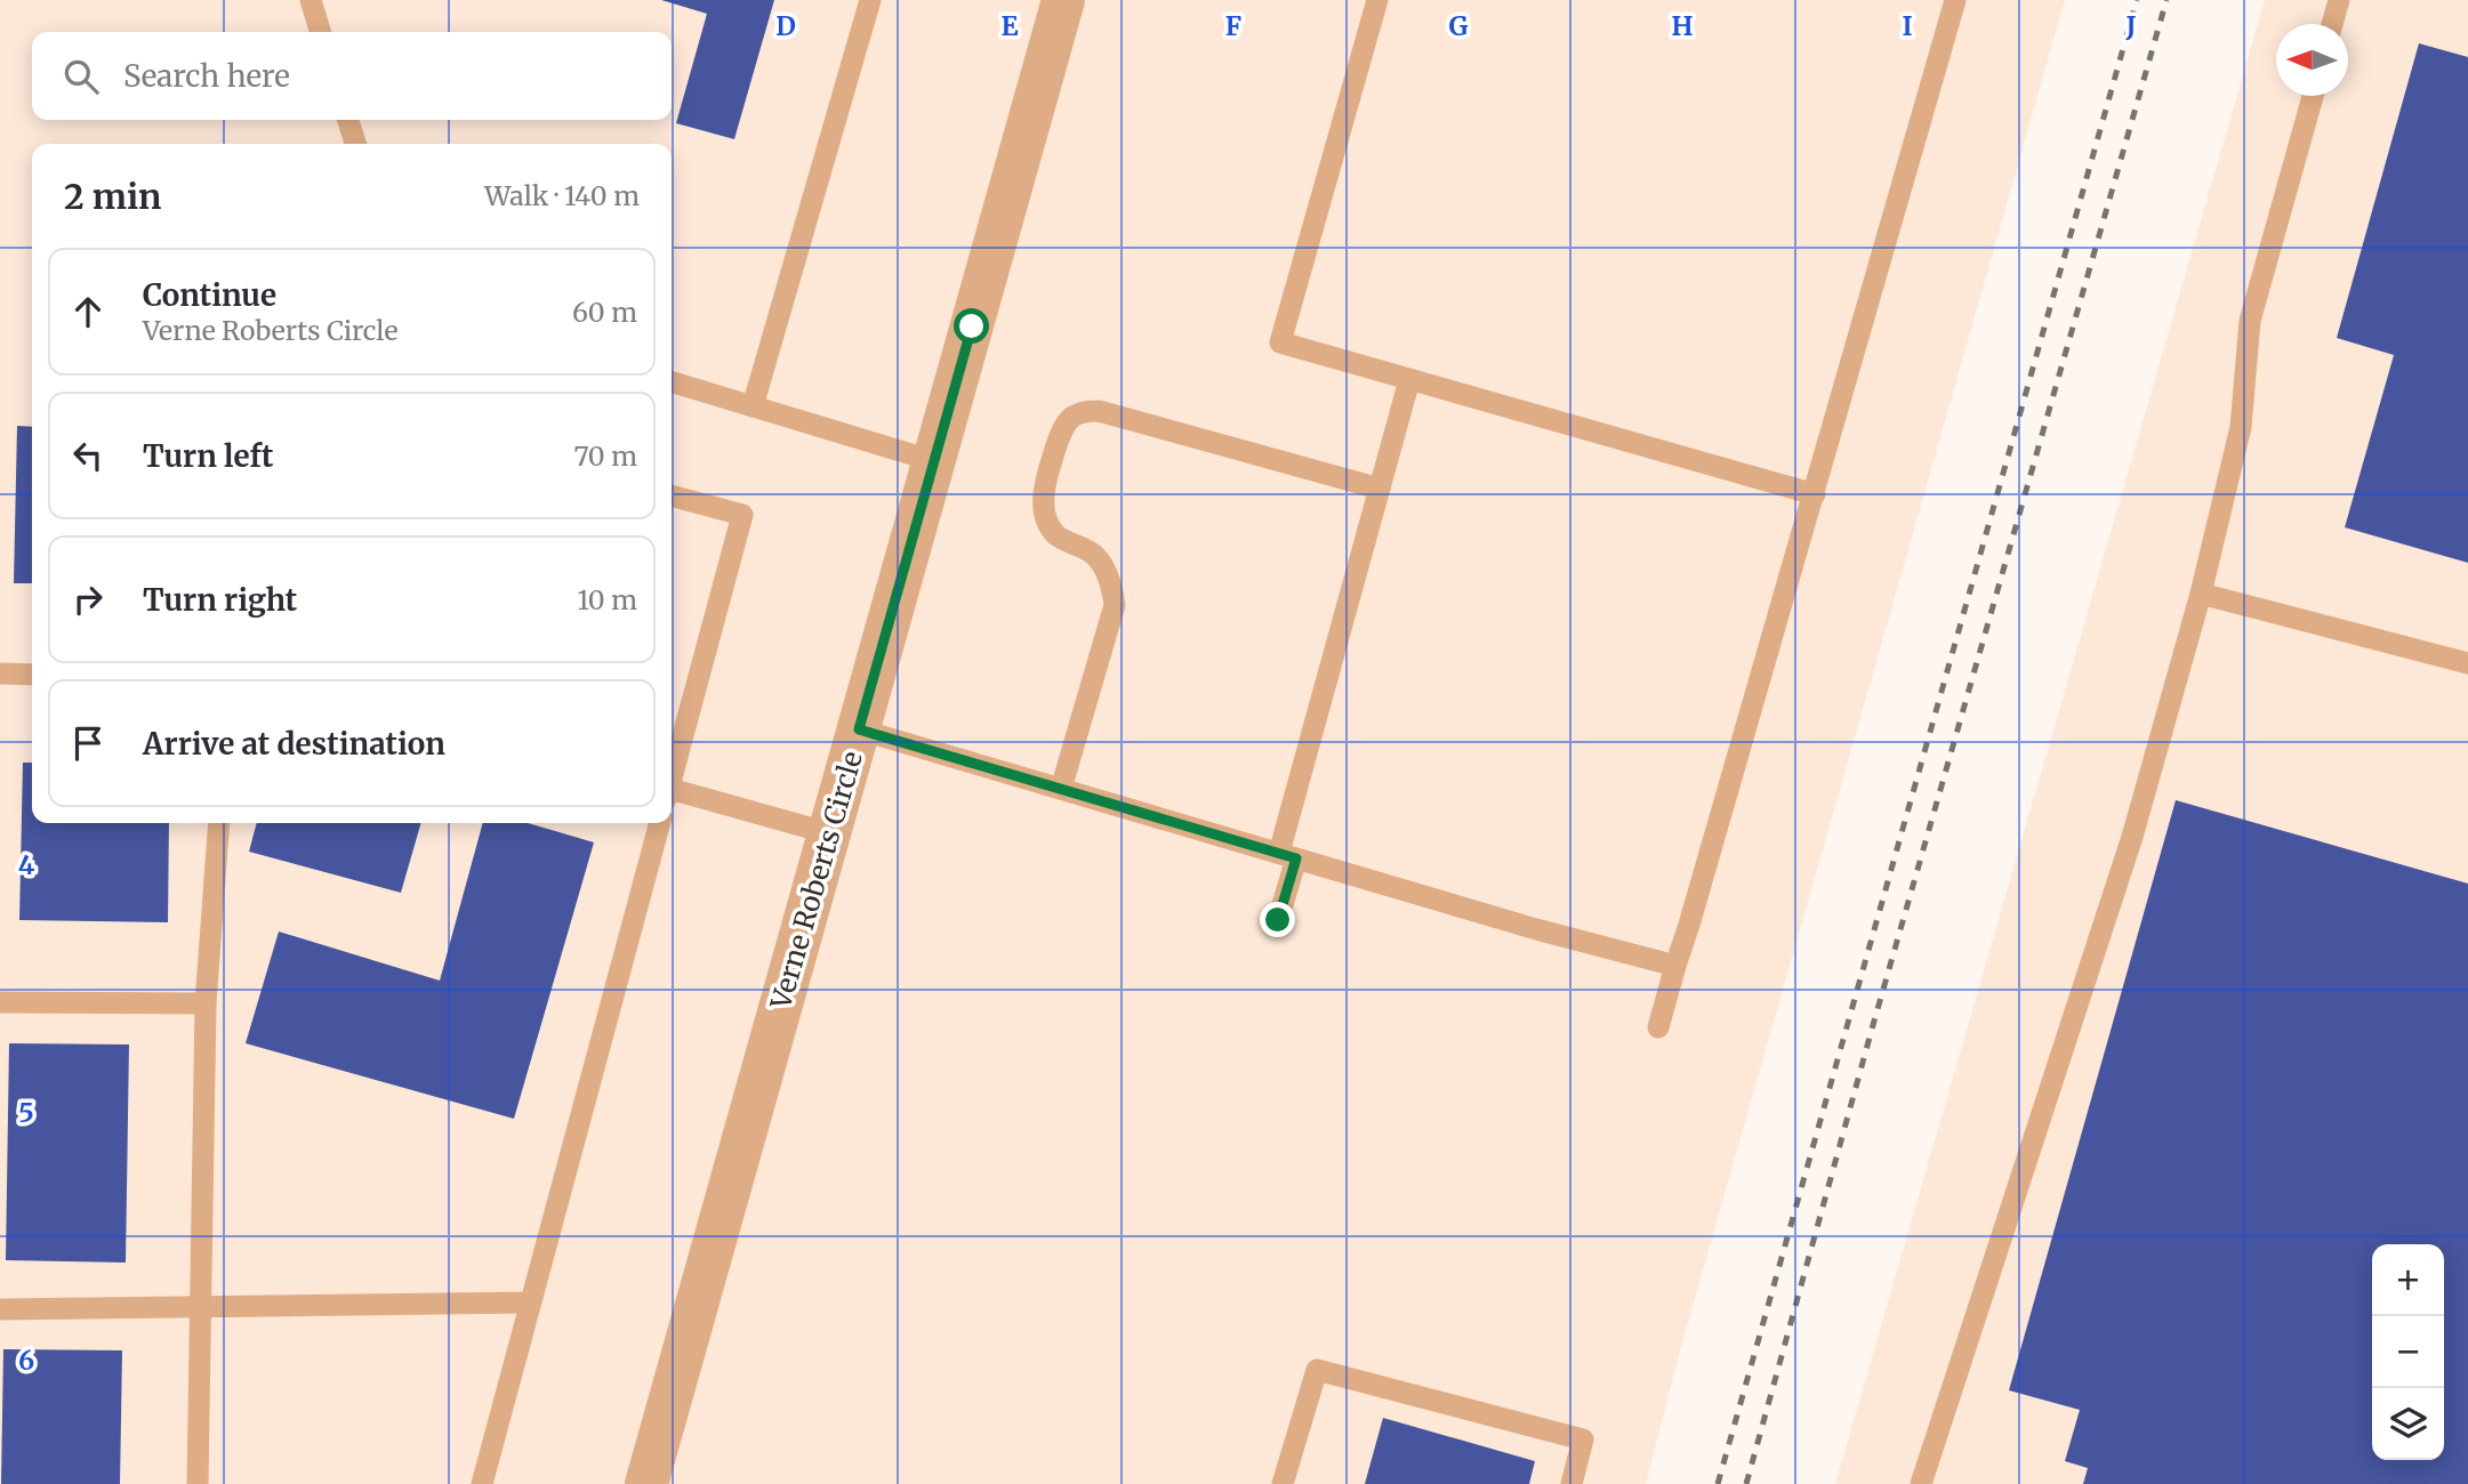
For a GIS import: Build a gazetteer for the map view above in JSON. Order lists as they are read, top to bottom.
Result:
{
  "streets": {
    "street": ["Verne Roberts Circle"]
  },
  "north": "left",
  "page": {
    "search": "Search here",
    "heading": ["2 min", "Walk · 140 m"],
    "list": [
      ["Continue", "Verne Roberts Circle", "60 m"],
      ["Turn left", "70 m"],
      ["Turn right", "10 m"],
      "Arrive at destination"
    ],
    "map_buttons": ["+", "−"]
  },
  "grid": {
    "columns": [
      "D",
      "E",
      "F",
      "G",
      "H",
      "I",
      "J"
    ],
    "rows": ["4", "5", "6"]
  }
}
